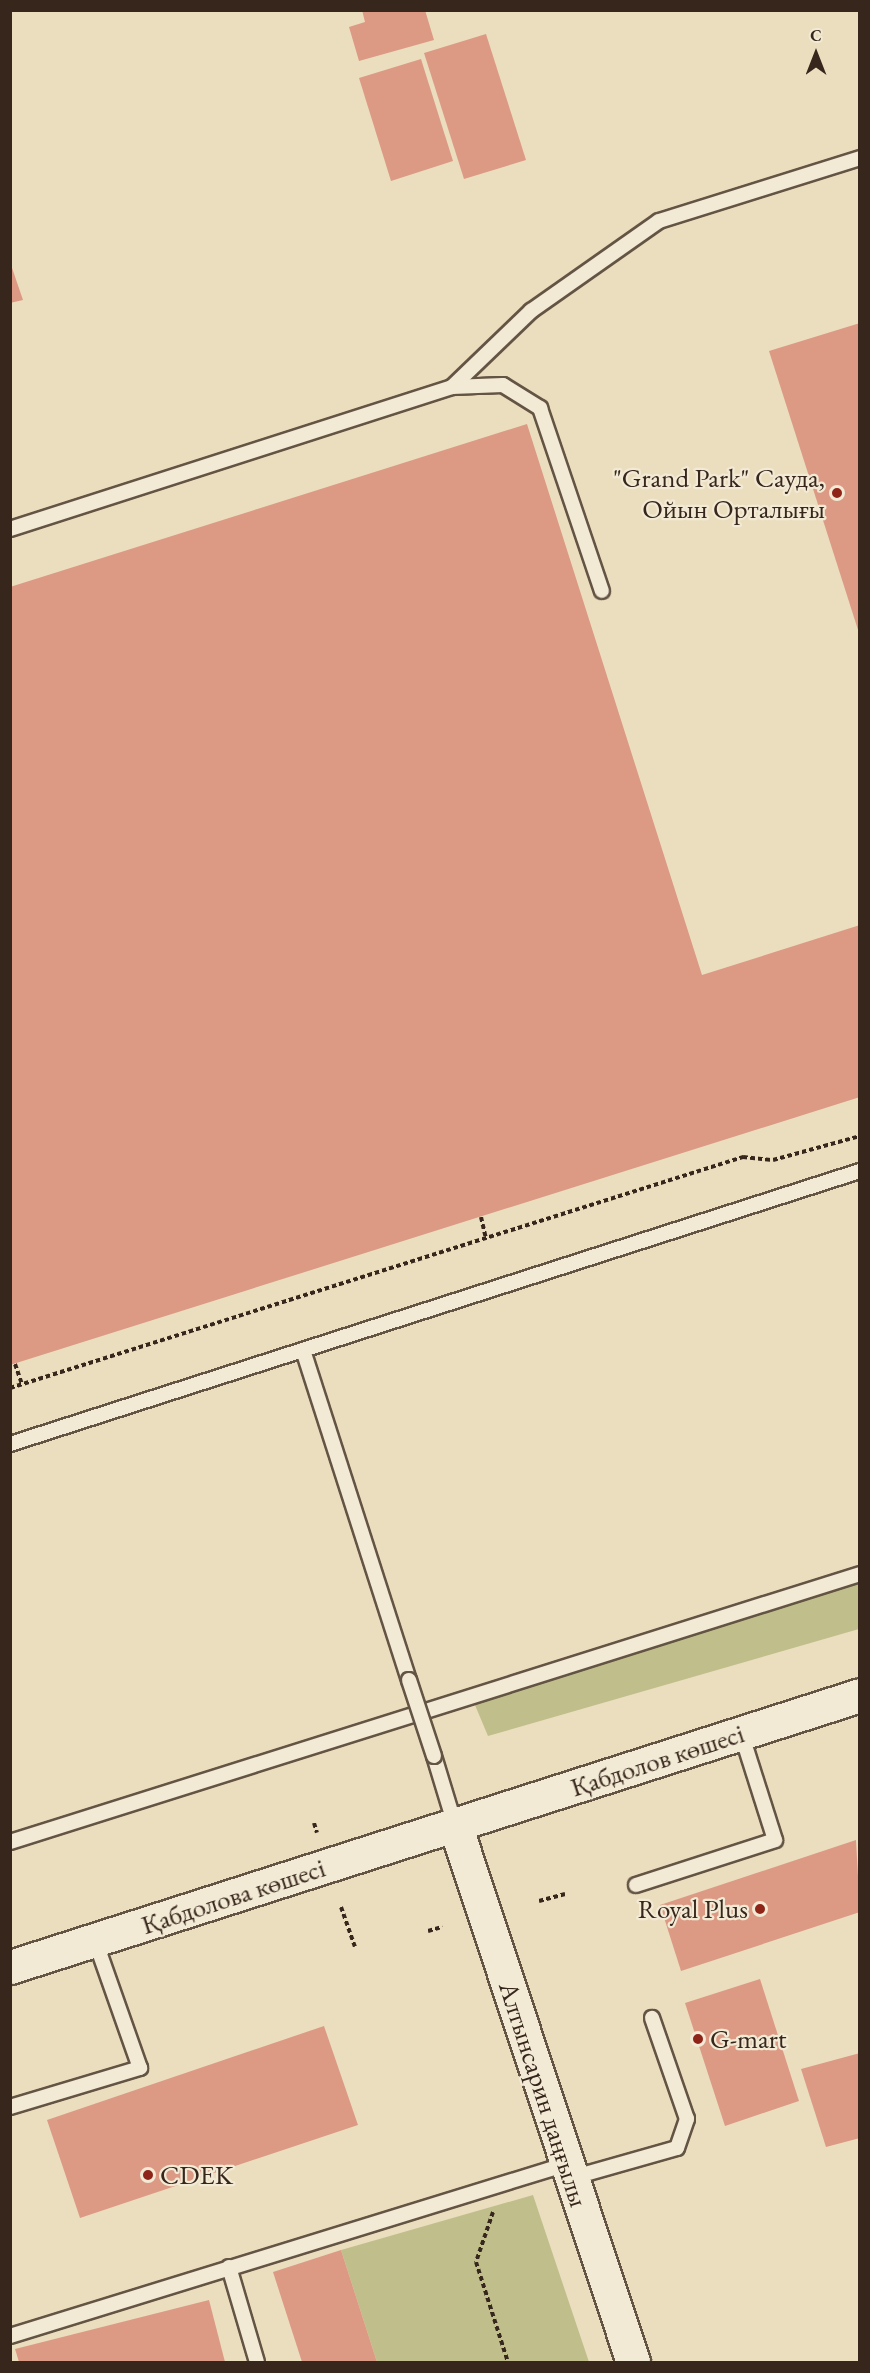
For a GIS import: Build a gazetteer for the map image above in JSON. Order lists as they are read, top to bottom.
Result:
{
  "streets": {
    "street": ["Қабдолов көшесі", "Қабдолова көшесі", "Алтынсарин даңғылы"]
  },
  "crossings": [
    ["Қабдолов көшесі", "Қабдолова көшесі"],
    ["Қабдолов көшесі", "Алтынсарин даңғылы"],
    ["Қабдолова көшесі", "Алтынсарин даңғылы"]
  ],
  "places": [
    "\"Grand Park\" Сауда, Ойын Орталығы",
    "Royal Plus",
    "G-mart",
    "CDEK"
  ],
  "north": "top"
}
